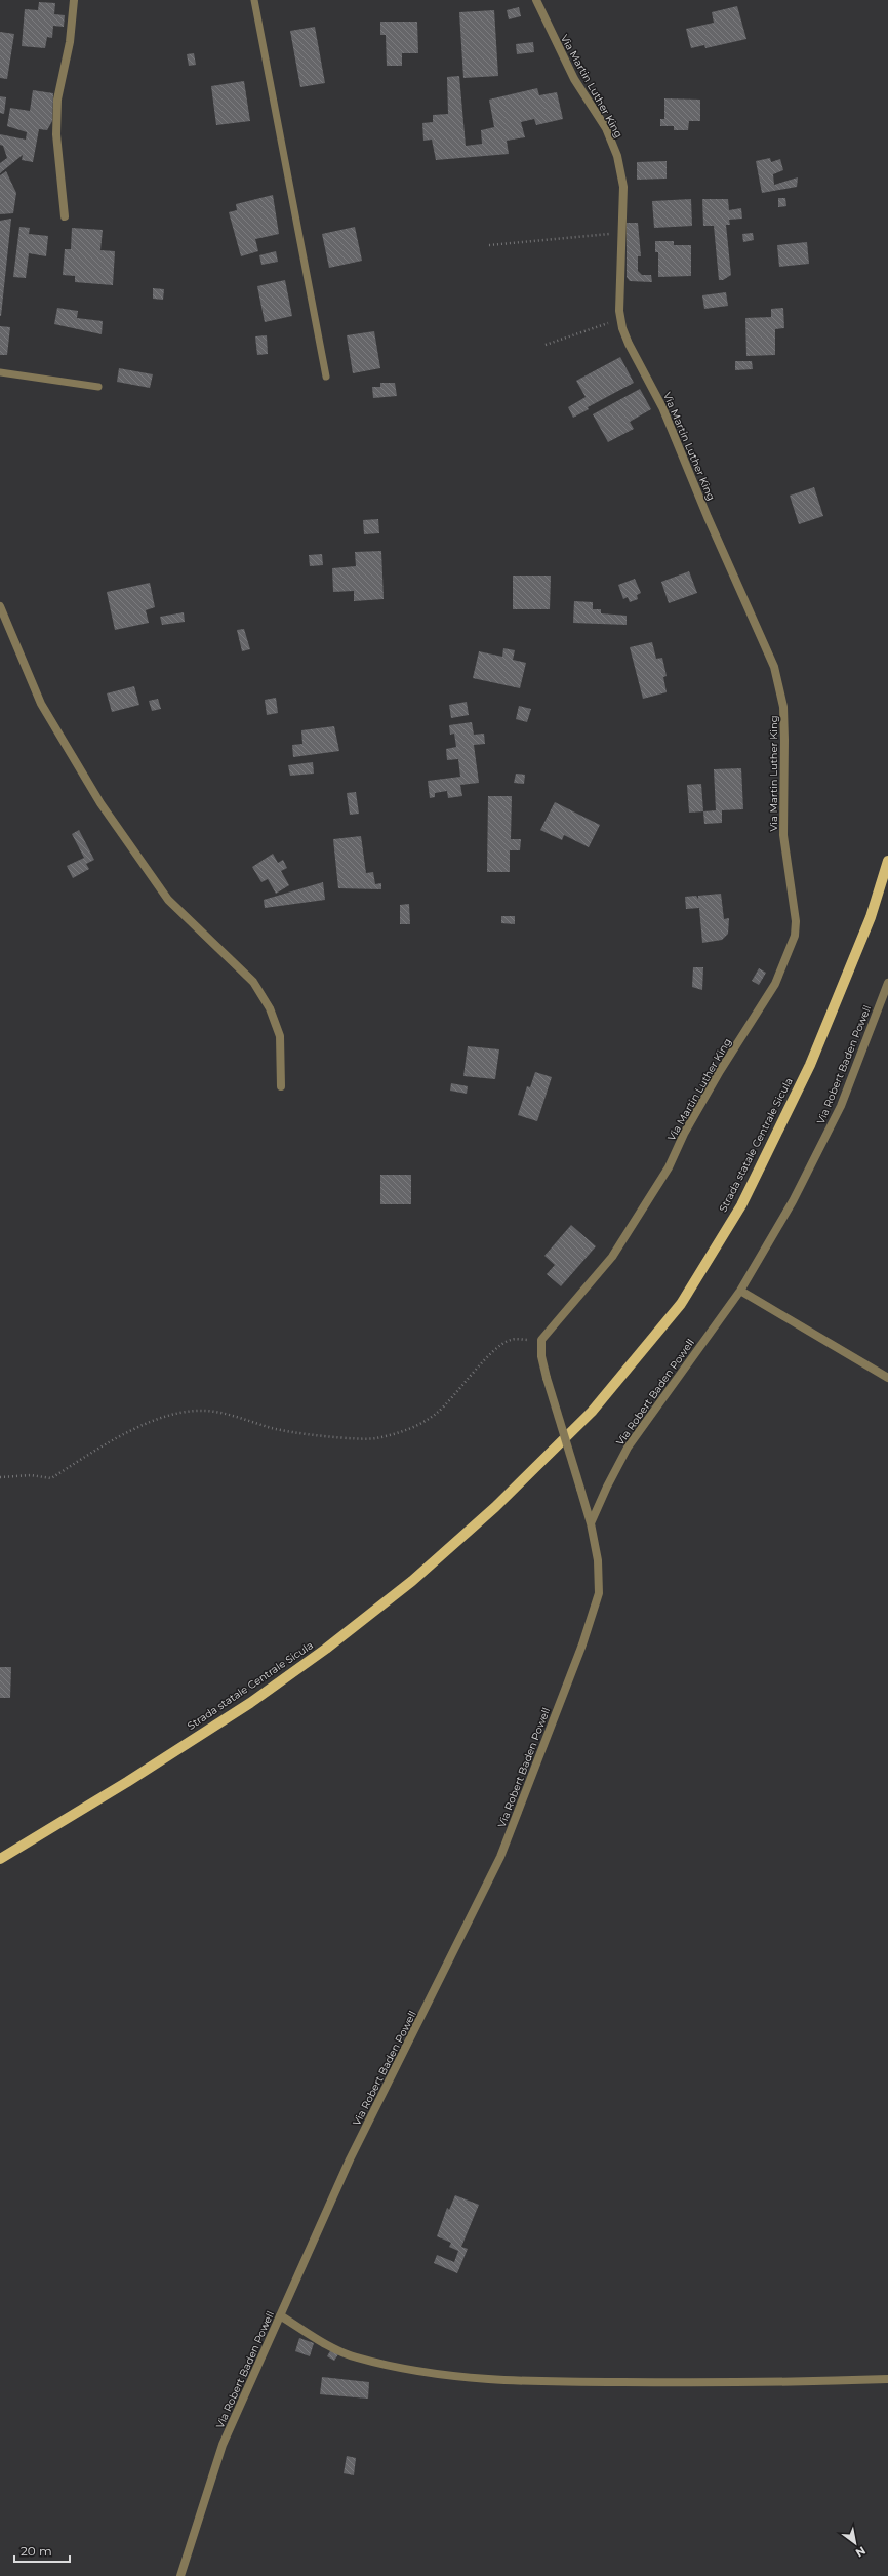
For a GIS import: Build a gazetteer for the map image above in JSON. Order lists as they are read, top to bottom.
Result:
{
  "streets": {
    "main road": ["Strada statale Centrale Sicula"],
    "street": ["Via Martin Luther King", "Via Robert Baden Powell"]
  },
  "scale_bar": "20 m",
  "north": "bottom right"
}
